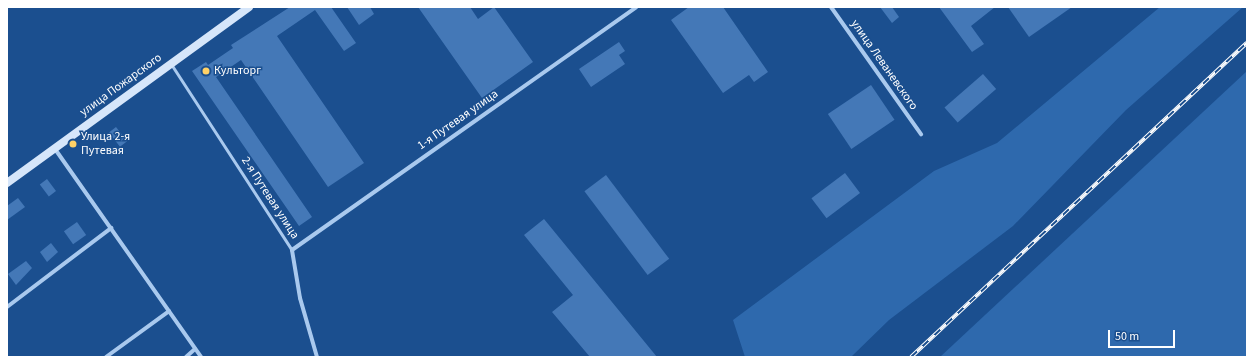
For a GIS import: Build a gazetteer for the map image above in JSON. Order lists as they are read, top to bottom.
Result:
{
  "streets": {
    "street": [
      "улица Леваневского",
      "улица Пожарского",
      "1-я Путевая улица",
      "2-я Путевая улица"
    ]
  },
  "crossings": [
    ["улица Пожарского", "2-я Путевая улица"],
    ["1-я Путевая улица", "2-я Путевая улица"]
  ],
  "places": ["Культорг", "Улица 2-я Путевая"],
  "scale_bar": "50 m"
}
